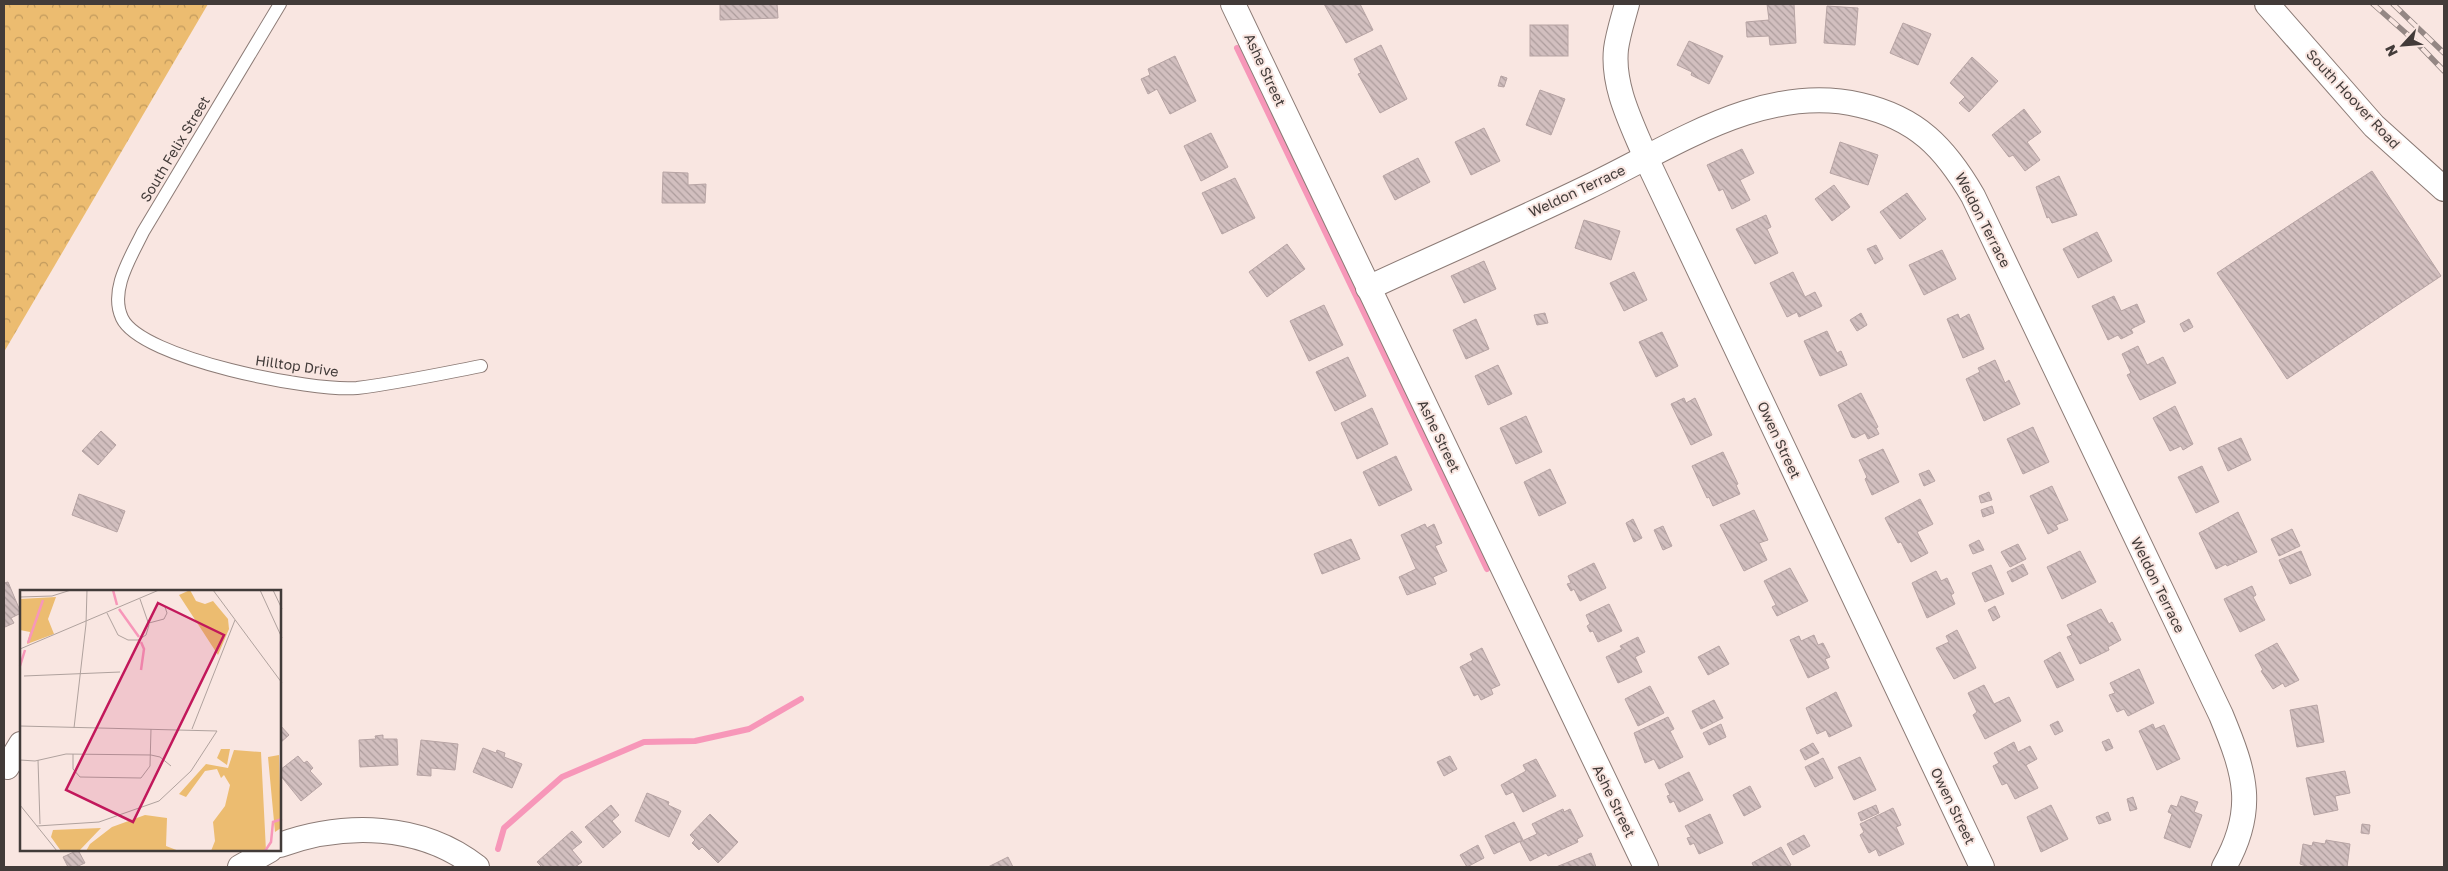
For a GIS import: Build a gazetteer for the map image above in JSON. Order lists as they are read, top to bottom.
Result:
{
  "streets": {
    "street": [
      "Ashe Street",
      "South Hoover Road",
      "Weldon Terrace",
      "Owen Street"
    ],
    "lane": ["South Felix Street", "Hilltop Drive"]
  },
  "crossings": [
    ["Ashe Street", "Weldon Terrace"],
    ["South Felix Street", "Hilltop Drive"],
    ["Weldon Terrace", "Owen Street"]
  ],
  "north": "bottom left"
}
